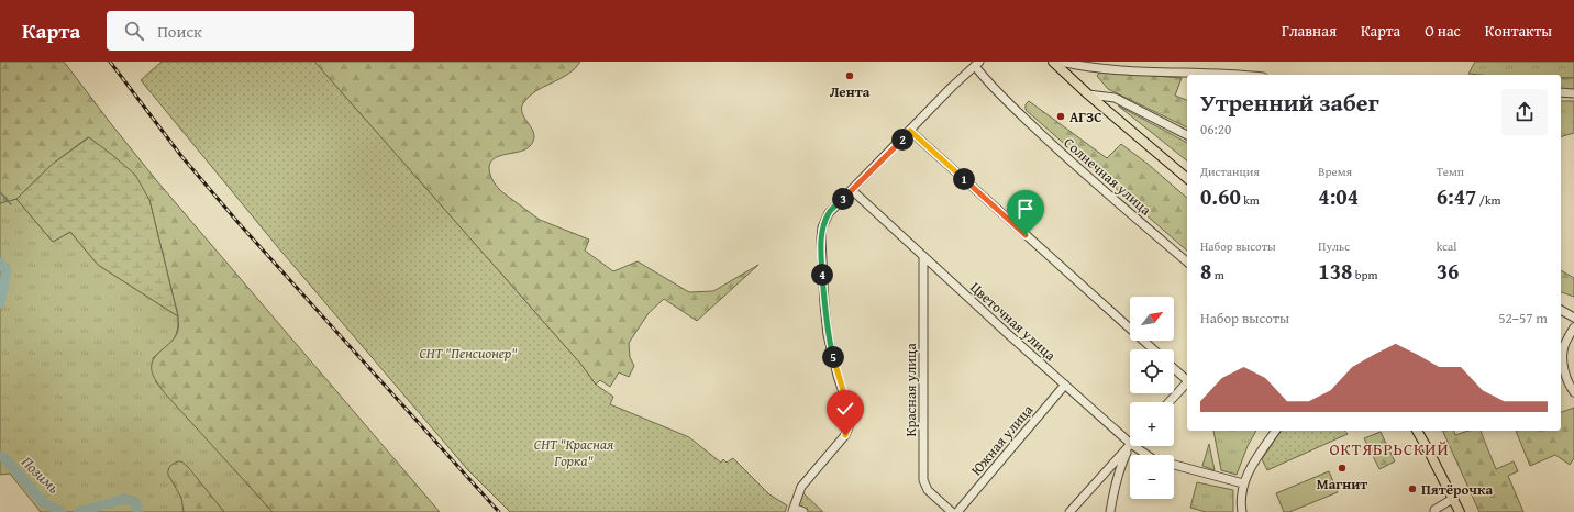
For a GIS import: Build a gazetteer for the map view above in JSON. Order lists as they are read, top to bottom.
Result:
{
  "streets": {
    "street": [
      "Солнечная улица",
      "Цветочная улица",
      "Красная улица",
      "Южная улица"
    ]
  },
  "crossings": [
    ["Цветочная улица", "Красная улица"],
    ["Цветочная улица", "Южная улица"]
  ],
  "districts": ["ОКТЯБРЬСКИЙ"],
  "water": ["Позимь"],
  "parks": ["СНТ \"Пенсионер\"", "СНТ \"Красная Горка\""],
  "places": [
    "Лента",
    "АГЗС",
    "Магнит",
    "Пятёрочка"
  ],
  "north": "top right",
  "page": {
    "header": "Карта",
    "search": "Поиск",
    "nav": [
      "Главная",
      "Карта",
      "О нас",
      "Контакты"
    ],
    "heading": ["Утренний забег", "06:20"],
    "pins": [
      "2",
      "1",
      "3",
      "4",
      "5"
    ],
    "stats": [
      ["Дистанция", "0.60 km"],
      ["Время", "4:04"],
      ["Темп", "6:47 /km"],
      ["Набор высоты", "8 m"],
      ["Пульс", "138 bpm"],
      ["kcal", "36"]
    ],
    "map_buttons": ["+", "−"],
    "chart": ["Набор высоты", "52–57 m"]
  }
}
